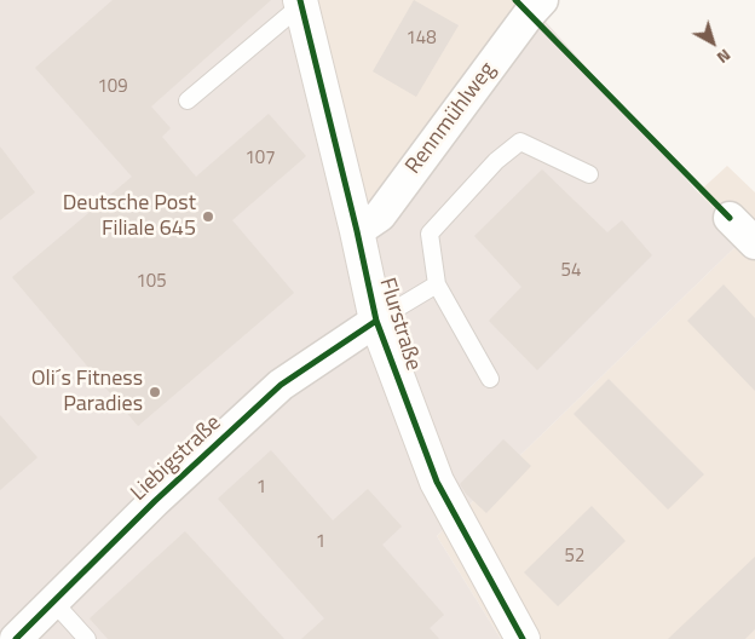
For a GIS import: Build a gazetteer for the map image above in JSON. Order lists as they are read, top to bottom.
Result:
{
  "streets": {
    "street": ["Rennmühlweg", "Flurstraße", "Liebigstraße"]
  },
  "crossings": [
    ["Rennmühlweg", "Flurstraße"],
    ["Flurstraße", "Liebigstraße"]
  ],
  "places": ["Deutsche Post Filiale 645", "Oli´s Fitness Paradies"],
  "house_numbers": [
    "148",
    "109",
    "107",
    "54",
    "105",
    "1",
    "1",
    "52"
  ],
  "north": "bottom right"
}
